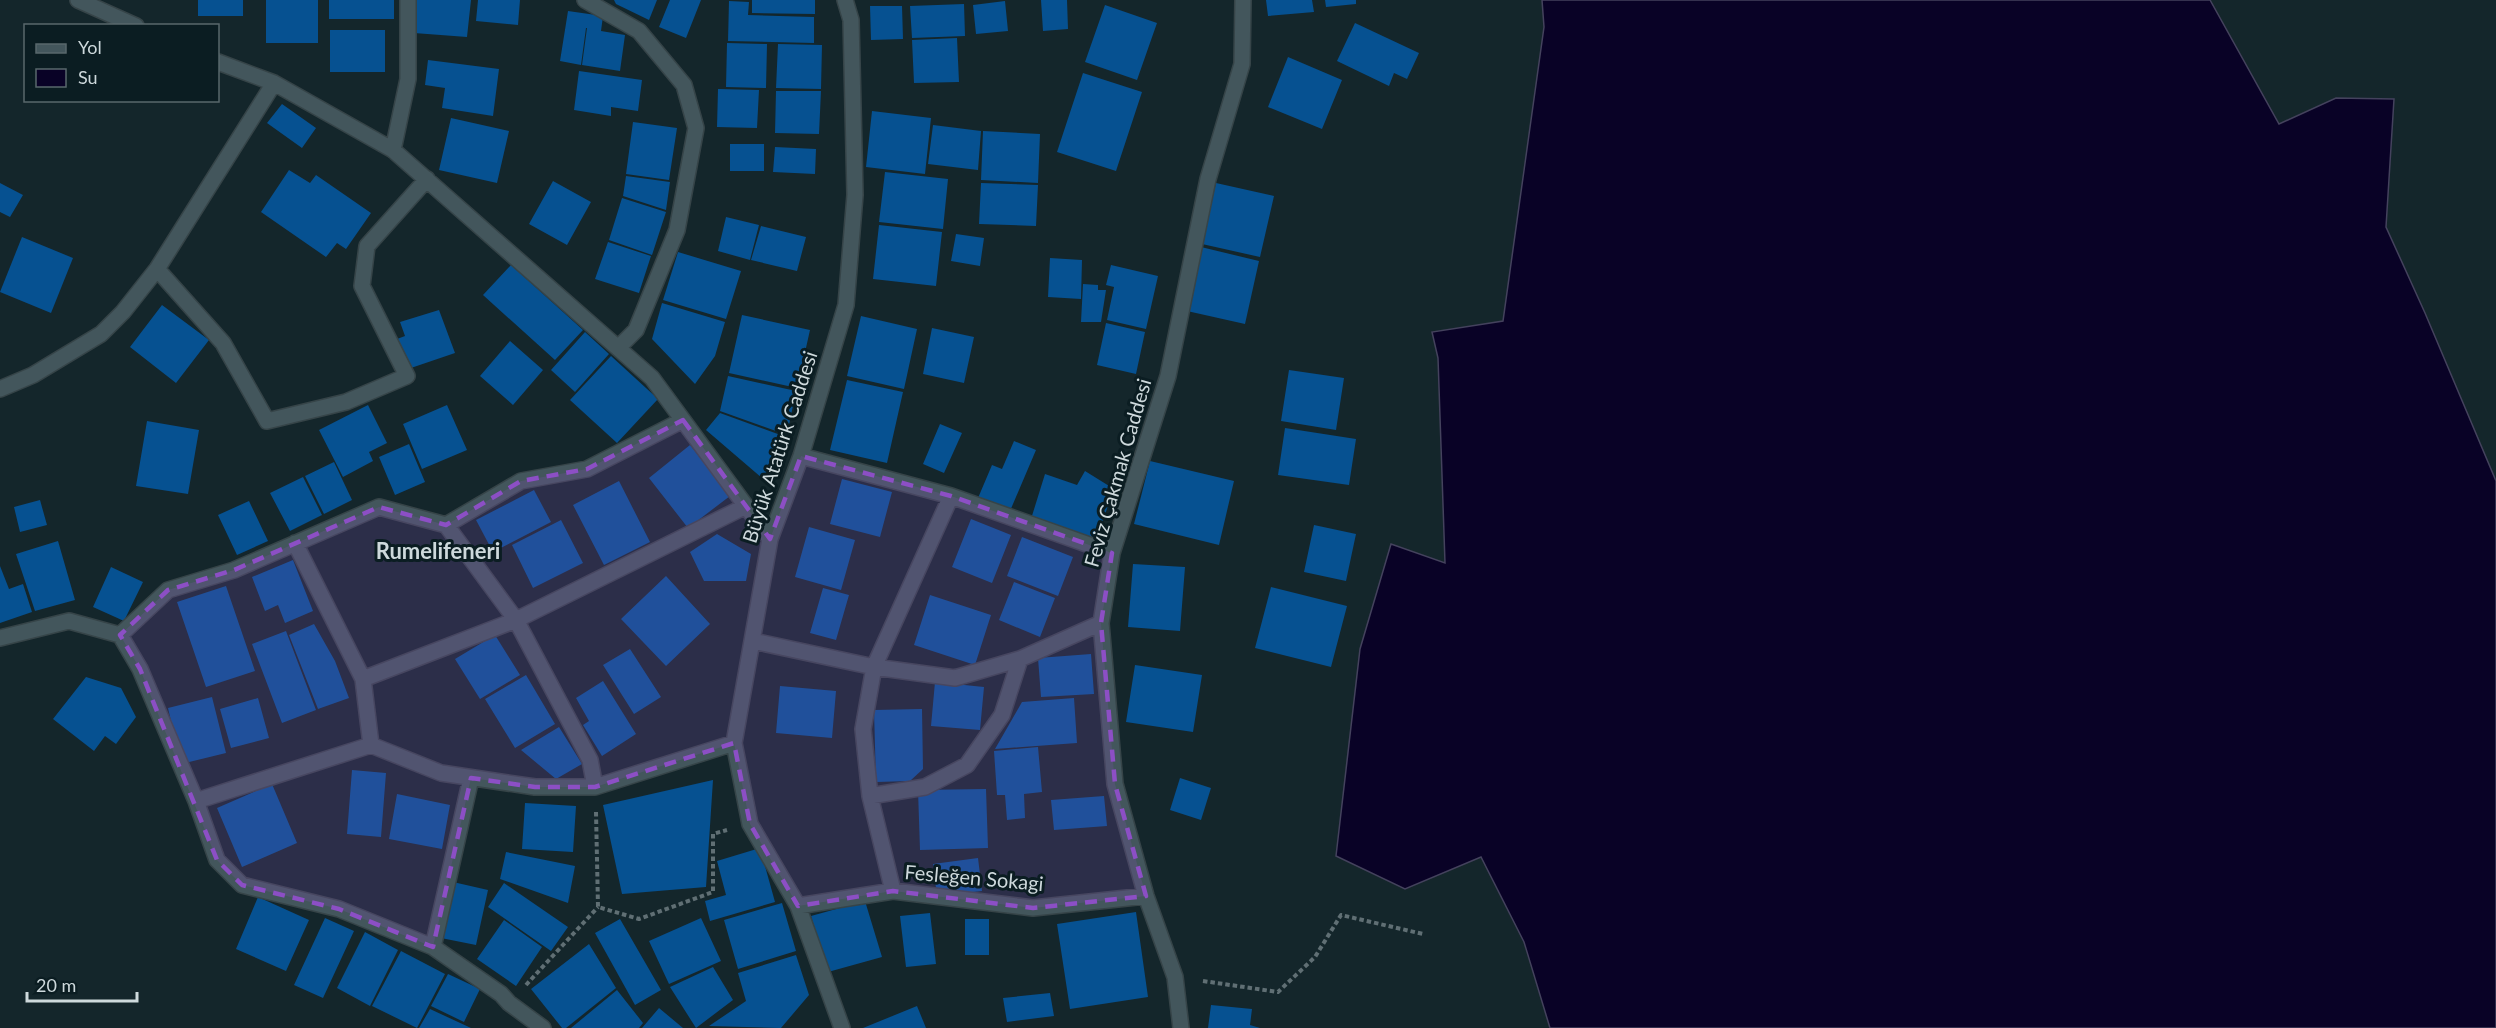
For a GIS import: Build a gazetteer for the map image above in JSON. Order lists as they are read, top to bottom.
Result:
{
  "streets": {
    "street": ["Büyük Atatürk Caddesi", "Feviz Çakmak Caddesi", "Fesleğen Sokagi"]
  },
  "crossings": [
    ["Büyük Atatürk Caddesi", "Fesleğen Sokagi"],
    ["Feviz Çakmak Caddesi", "Fesleğen Sokagi"]
  ],
  "districts": ["Rumelifeneri"],
  "legend": ["Yol", "Su"],
  "scale_bar": "20 m"
}
